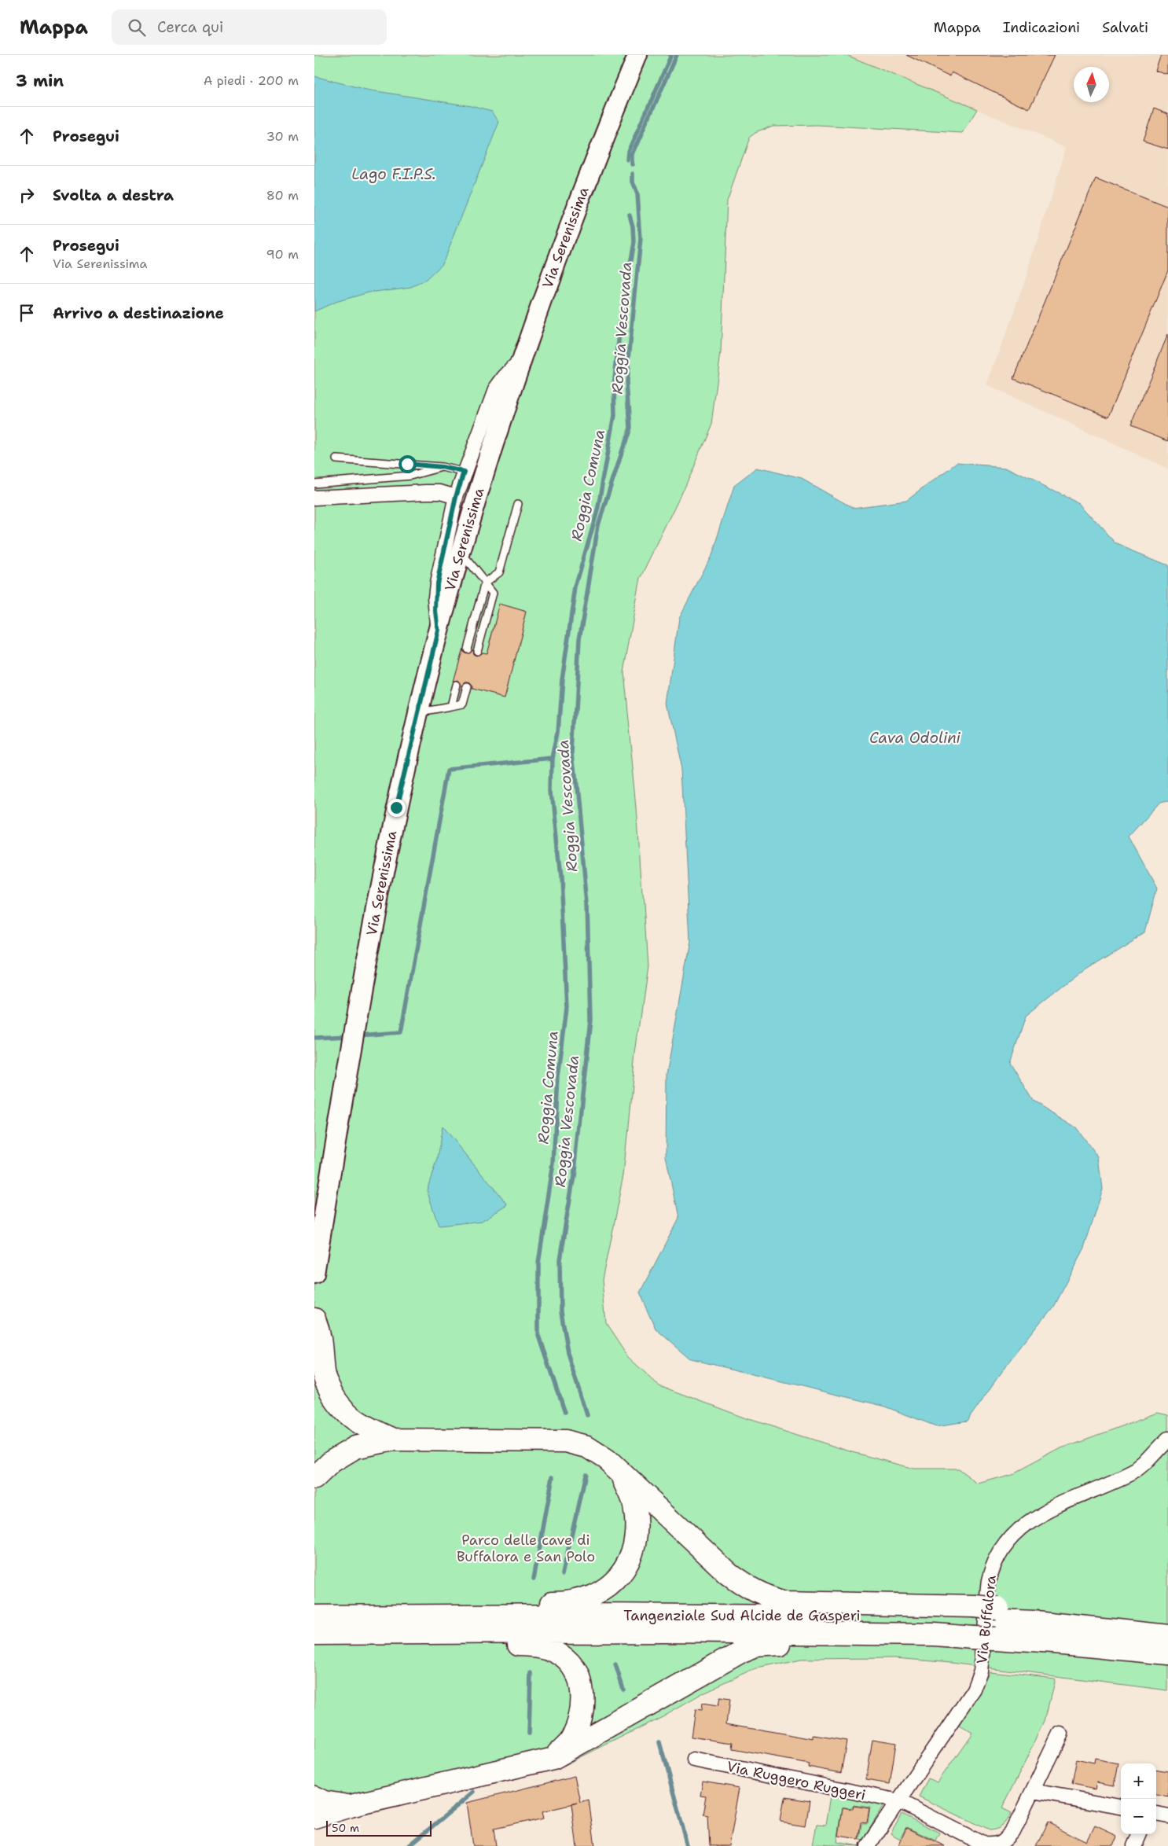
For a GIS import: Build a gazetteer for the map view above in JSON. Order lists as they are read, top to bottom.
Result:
{
  "streets": {
    "highway": ["Tangenziale Sud Alcide de Gasperi"],
    "main road": ["Via Serenissima"],
    "street": ["Via Buffalora", "Via Ruggero Ruggeri"]
  },
  "crossings": [
    ["Via Buffalora", "Via Ruggero Ruggeri"]
  ],
  "water": [
    "Lago F.I.P.S.",
    "Roggia Vescovada",
    "Roggia Comuna",
    "Cava Odolini"
  ],
  "parks": ["Parco delle cave di Buffalora e San Polo"],
  "scale_bar": "50 m",
  "north": "top",
  "page": {
    "header": "Mappa",
    "search": "Cerca qui",
    "nav": ["Mappa", "Indicazioni", "Salvati"],
    "heading": ["3 min", "A piedi · 200 m"],
    "list": [
      ["Prosegui", "30 m"],
      ["Svolta a destra", "80 m"],
      ["Prosegui", "Via Serenissima", "90 m"],
      "Arrivo a destinazione"
    ],
    "map_buttons": ["+", "−"],
    "scale": "50 m"
  }
}
